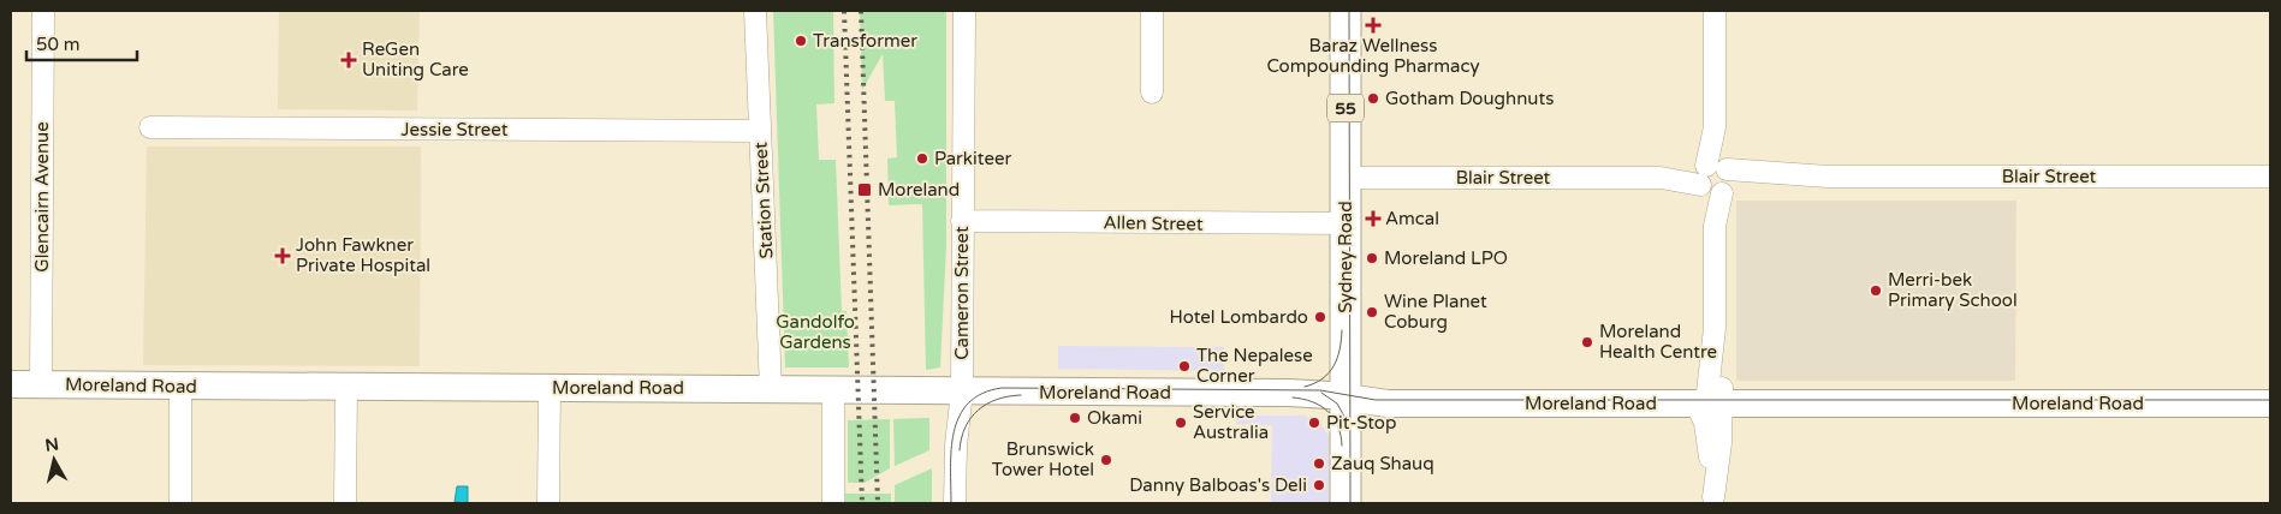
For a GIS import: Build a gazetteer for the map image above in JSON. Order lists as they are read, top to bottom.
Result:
{
  "streets": {
    "highway": ["55", "Sydney Road"],
    "main road": ["Moreland Road"],
    "street": [
      "Jessie Street",
      "Blair Street",
      "Glencairn Avenue",
      "Station Street",
      "Allen Street",
      "Cameron Street"
    ]
  },
  "crossings": [
    ["Jessie Street", "Station Street"],
    ["Blair Street", "Sydney Road"],
    ["Glencairn Avenue", "Moreland Road"],
    ["Station Street", "Moreland Road"],
    ["Allen Street", "Sydney Road"],
    ["Allen Street", "Cameron Street"],
    ["Sydney Road", "Moreland Road"],
    ["Cameron Street", "Moreland Road"]
  ],
  "parks": ["Gandolfo Gardens"],
  "places": {
    "health": [
      "Baraz Wellness Compounding Pharmacy",
      "ReGen Uniting Care",
      "Amcal",
      "John Fawkner Private Hospital"
    ],
    "other": [
      "Transformer",
      "Gotham Doughnuts",
      "Parkiteer",
      "Moreland LPO",
      "Merri-bek Primary School",
      "Wine Planet Coburg",
      "Hotel Lombardo",
      "Moreland Health Centre",
      "The Nepalese Corner",
      "Okami",
      "Service Australia",
      "Pit-Stop",
      "Brunswick Tower Hotel",
      "Zauq Shauq",
      "Danny Balboas's Deli"
    ],
    "transit": ["Moreland"]
  },
  "scale_bar": "50 m",
  "north": "top"
}
